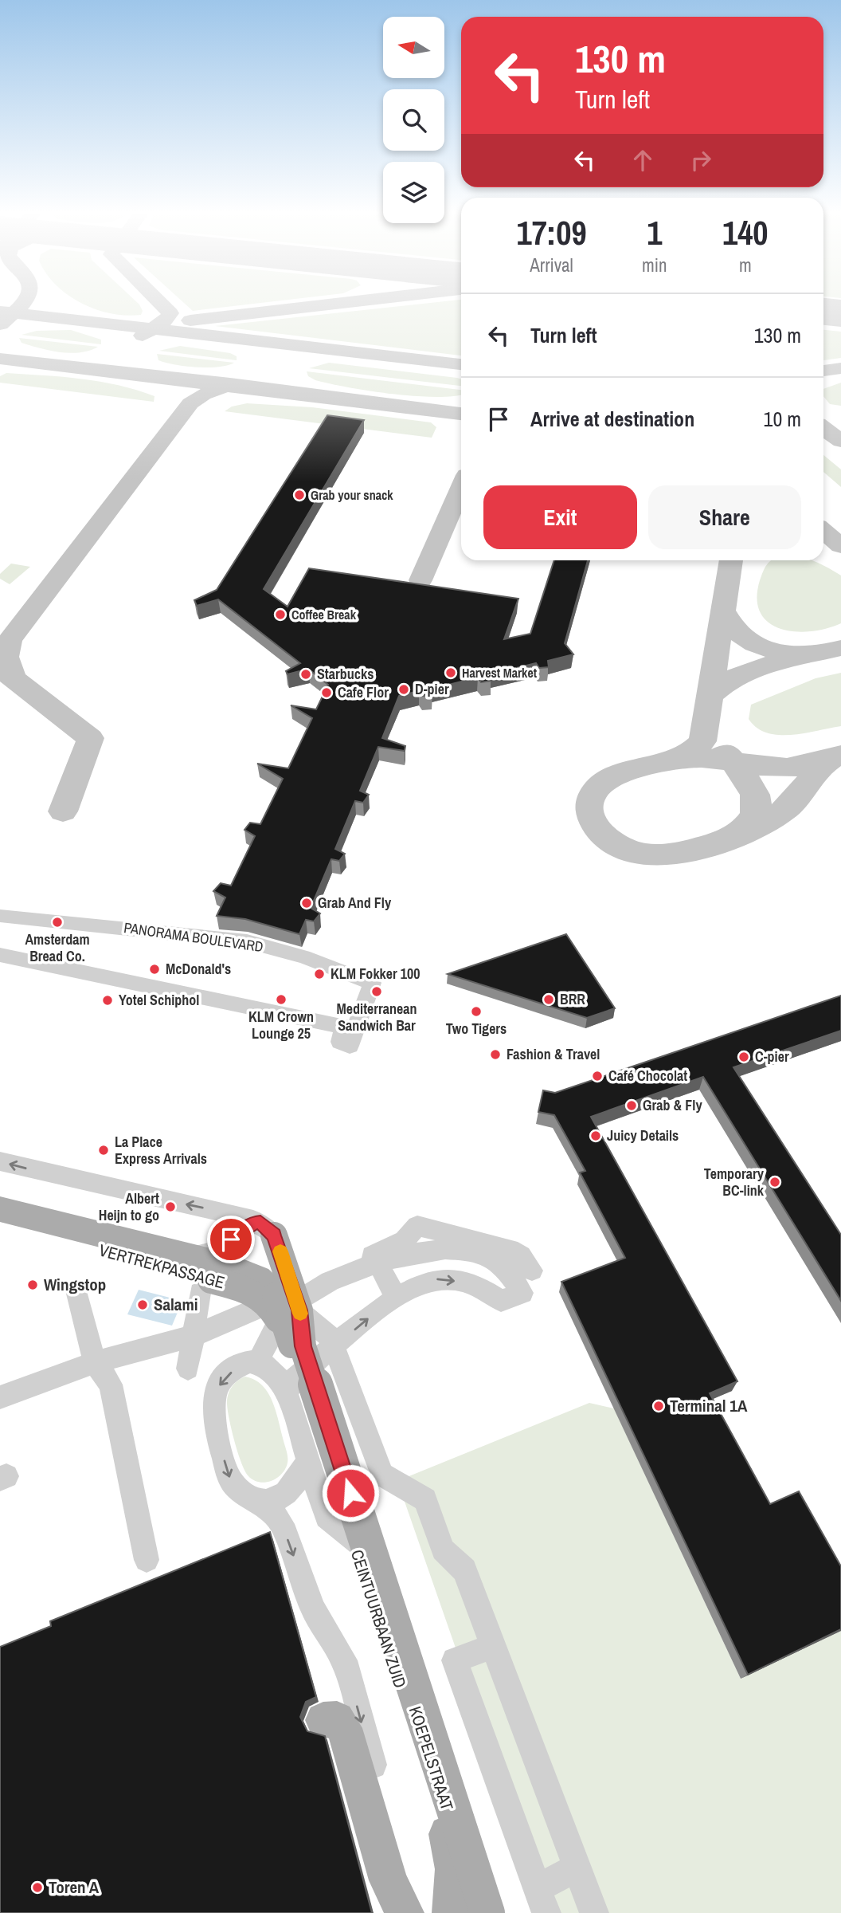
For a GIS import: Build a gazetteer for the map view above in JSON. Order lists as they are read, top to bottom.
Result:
{
  "streets": {
    "main road": ["VERTREKPASSAGE", "CEINTUURBAAN ZUID"],
    "street": ["PANORAMA BOULEVARD", "KOEPELSTRAAT"]
  },
  "crossings": [
    ["VERTREKPASSAGE", "CEINTUURBAAN ZUID"]
  ],
  "places": [
    "Grab your snack",
    "Coffee Break",
    "Harvest Market",
    "Starbucks",
    "D-pier",
    "Cafe Flor",
    "Grab And Fly",
    "Amsterdam Bread Co.",
    "McDonald's",
    "KLM Fokker 100",
    "Mediterranean Sandwich Bar",
    "KLM Crown Lounge 25",
    "BRR",
    "Yotel Schiphol",
    "Two Tigers",
    "Fashion & Travel",
    "C-pier",
    "Café Chocolat",
    "Grab & Fly",
    "Juicy Details",
    "La Place Express Arrivals",
    "Temporary BC-link",
    "Albert Heijn to go",
    "Wingstop",
    "Salami",
    "Terminal 1A",
    "Toren A"
  ],
  "north": "left",
  "page": {
    "turn": ["130 m", "Turn left"],
    "eta": [
      "17:09",
      "Arrival",
      "1",
      "min",
      "140",
      "m"
    ],
    "list": [
      {
        "name": "Turn left",
        "value": "130 m"
      },
      {
        "name": "Arrive at destination",
        "value": "10 m"
      }
    ],
    "buttons": ["Exit", "Share"]
  }
}
